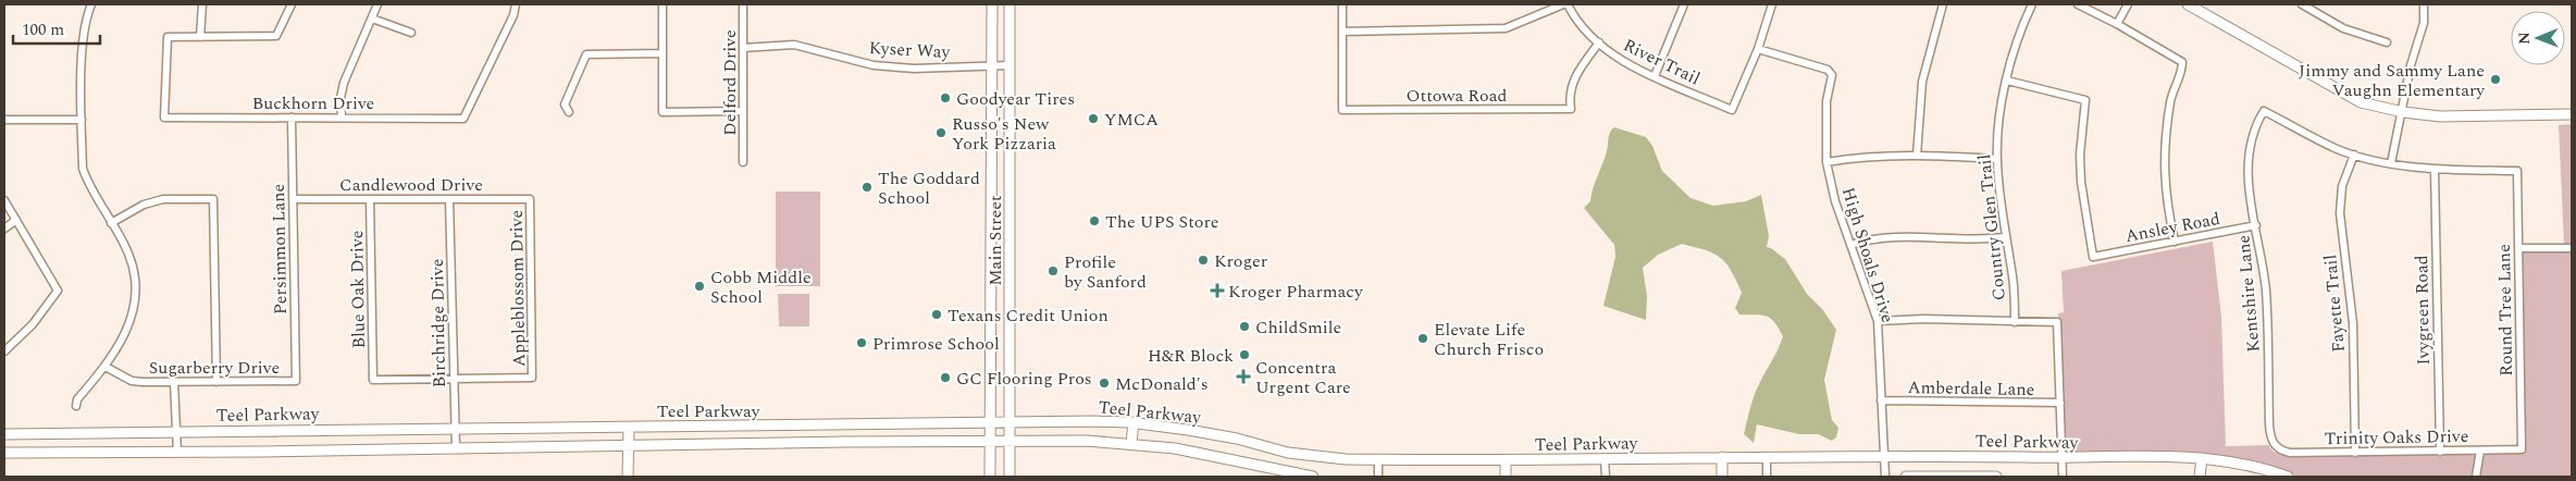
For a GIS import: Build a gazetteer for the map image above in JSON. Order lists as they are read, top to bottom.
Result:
{
  "streets": {
    "main road": ["Main Street", "Teel Parkway"],
    "street": [
      "Kyser Way",
      "River Trail",
      "Delford Drive",
      "Ottowa Road",
      "Buckhorn Drive",
      "Candlewood Drive",
      "Ansley Road",
      "Country Glen Trail",
      "Persimmon Lane",
      "High Shoals Drive",
      "Appleblossom Drive",
      "Blue Oak Drive",
      "Kentshire Lane",
      "Fayette Trail",
      "Ivygreen Road",
      "Round Tree Lane",
      "Birchridge Drive",
      "Sugarberry Drive",
      "Amberdale Lane",
      "Trinity Oaks Drive"
    ]
  },
  "crossings": [
    ["Kyser Way", "Delford Drive"],
    ["Kyser Way", "Main Street"],
    ["River Trail", "Ottowa Road"],
    ["River Trail", "High Shoals Drive"],
    ["Buckhorn Drive", "Persimmon Lane"],
    ["Candlewood Drive", "Persimmon Lane"],
    ["Candlewood Drive", "Appleblossom Drive"],
    ["Candlewood Drive", "Blue Oak Drive"],
    ["Candlewood Drive", "Birchridge Drive"],
    ["Ansley Road", "Country Glen Trail"],
    ["Ansley Road", "Kentshire Lane"],
    ["Main Street", "Teel Parkway"],
    ["Persimmon Lane", "Sugarberry Drive"],
    ["High Shoals Drive", "Amberdale Lane"],
    ["High Shoals Drive", "Teel Parkway"],
    ["Appleblossom Drive", "Blue Oak Drive"],
    ["Appleblossom Drive", "Birchridge Drive"],
    ["Blue Oak Drive", "Birchridge Drive"],
    ["Kentshire Lane", "Fayette Trail"],
    ["Kentshire Lane", "Trinity Oaks Drive"],
    ["Fayette Trail", "Trinity Oaks Drive"],
    ["Ivygreen Road", "Round Tree Lane"],
    ["Ivygreen Road", "Trinity Oaks Drive"],
    ["Round Tree Lane", "Trinity Oaks Drive"],
    ["Birchridge Drive", "Teel Parkway"]
  ],
  "places": {
    "other": [
      "Jimmy and Sammy Lane Vaughn Elementary",
      "Goodyear Tires",
      "YMCA",
      "Russo's New York Pizzaria",
      "The Goddard School",
      "The UPS Store",
      "Kroger",
      "Profile by Sanford",
      "Cobb Middle School",
      "Texans Credit Union",
      "ChildSmile",
      "Elevate Life Church Frisco",
      "Primrose School",
      "H&R Block",
      "GC Flooring Pros",
      "McDonald's"
    ],
    "health": ["Kroger Pharmacy", "Concentra Urgent Care"]
  },
  "scale_bar": "100 m",
  "north": "left"
}
